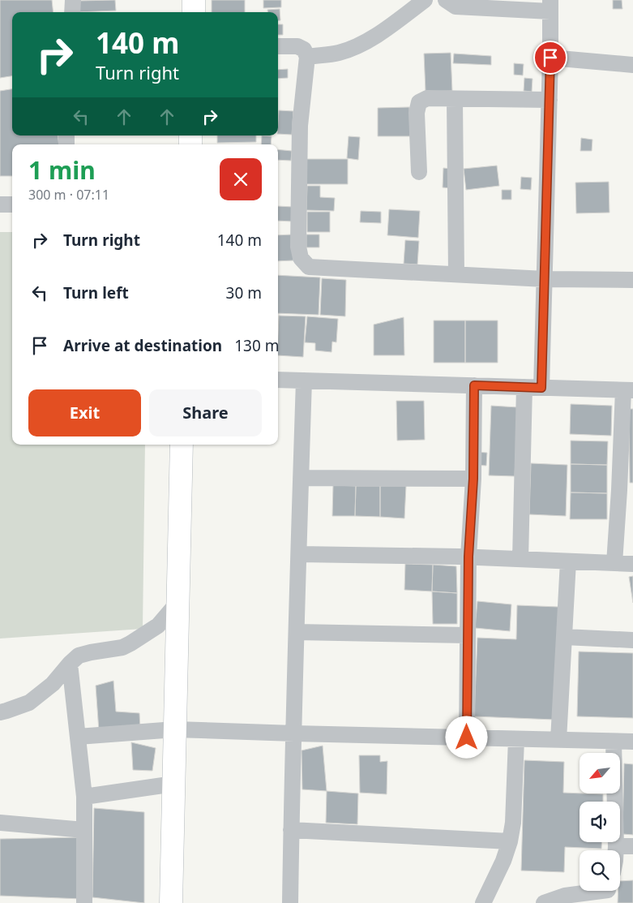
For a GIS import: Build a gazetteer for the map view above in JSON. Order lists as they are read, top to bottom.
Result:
{
  "north": "bottom left",
  "page": {
    "turn": ["140 m", "Turn right"],
    "heading": ["1 min", "300 m · 07:11"],
    "list": [
      {
        "name": "Turn right",
        "value": "140 m"
      },
      {
        "name": "Turn left",
        "value": "30 m"
      },
      {
        "name": "Arrive at destination",
        "value": "130 m"
      }
    ],
    "buttons": ["Exit", "Share"]
  }
}
